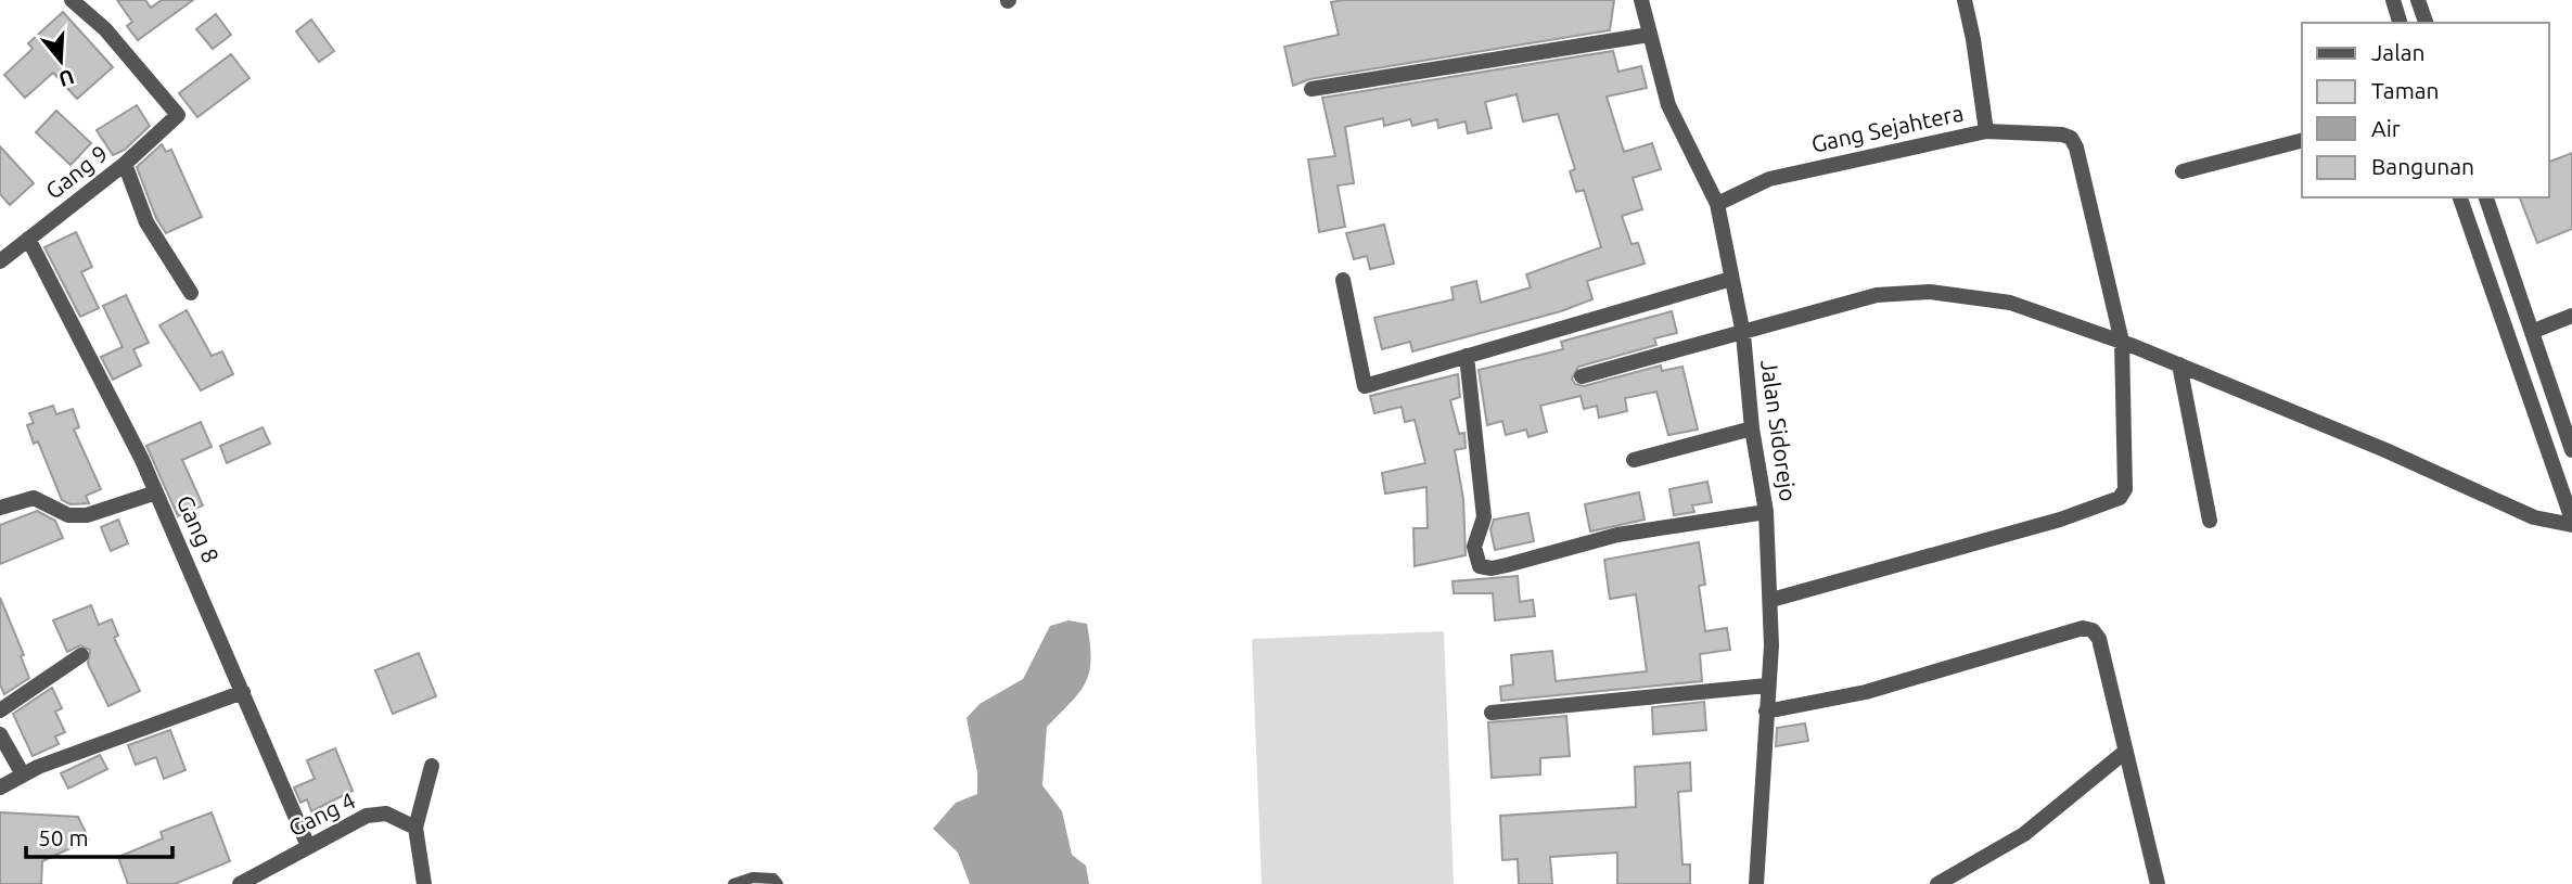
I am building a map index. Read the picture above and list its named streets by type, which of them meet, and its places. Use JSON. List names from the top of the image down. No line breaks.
{"streets":{"street":["Gang Sejahtera","Gang 9","Jalan Sidorejo","Gang 8","Gang 4"]},"crossings":[["Gang Sejahtera","Jalan Sidorejo"],["Gang 9","Gang 8"],["Gang 8","Gang 4"]],"legend":["Jalan","Taman","Air","Bangunan"],"scale_bar":"50 m","north":"bottom"}
